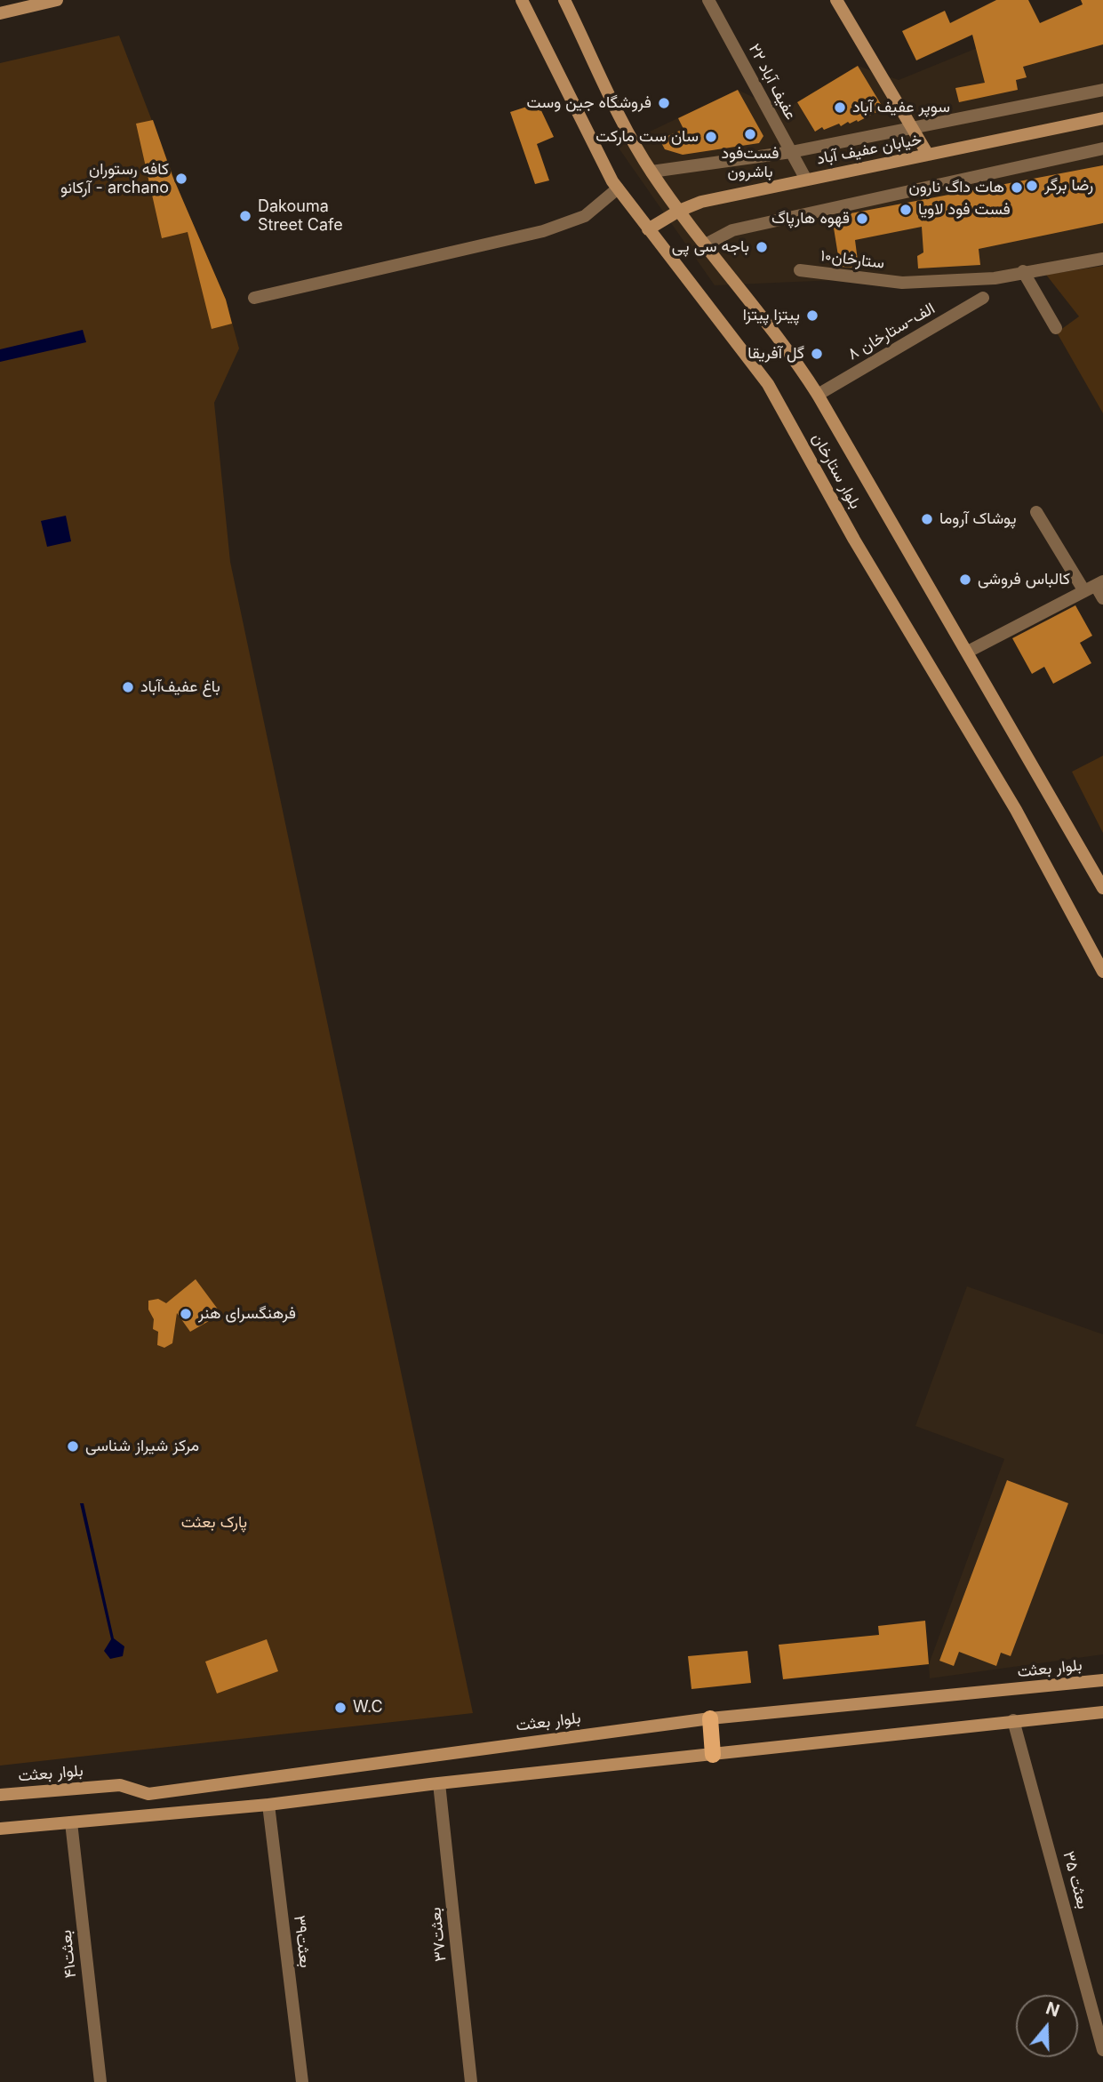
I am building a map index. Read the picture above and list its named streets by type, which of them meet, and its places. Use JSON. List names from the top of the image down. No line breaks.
{"streets":{"main road":["خیابان عفیف آباد","بلوار ستارخان","بلوار بعثت"],"street":["عفیف آباد ۲۲","ستارخان۱۰","۸ الف-ستارخان","۳۵ بعثت","بعثت۳۷","بعثت۳۹","بعثت۴۱"]},"crossings":[["عفیف آباد ۲۲","خیابان عفیف آباد"],["خیابان عفیف آباد","بلوار ستارخان"],["۸ الف-ستارخان","بلوار ستارخان"]],"parks":["پارک بعثت"],"places":["فروشگاه جین وست","سوپر عفیف آباد","فست‌فود باشرون","سان ست مارکت","کافه رستوران آرکانو - archano","رضا برگر","هات داگ نارون","فست فود لاویا","Dakouma Street Cafe","قهوه هارپاگ","باجه سی پی","پیتزا پیتزا","گل آفریقا","پوشاک آروما","کالباس فروشی","باغ عفیف‌آباد","فرهنگسرای هنر","مرکز شیراز شناسی","W.C"],"north":"top"}
